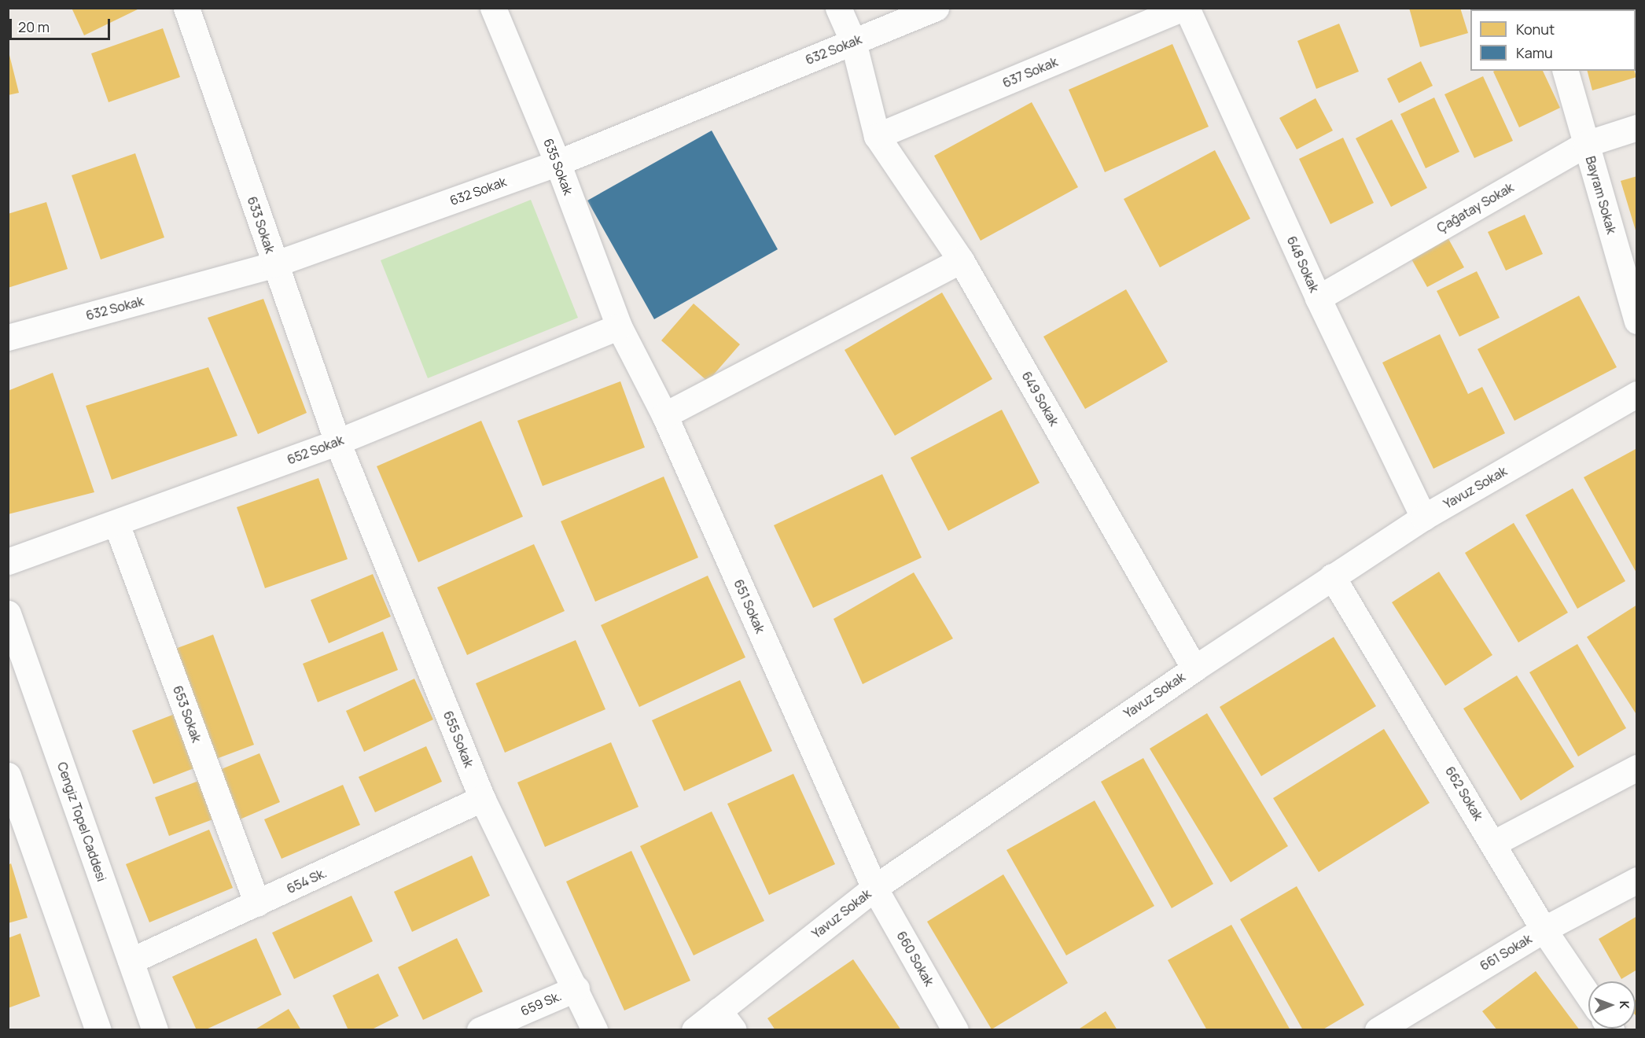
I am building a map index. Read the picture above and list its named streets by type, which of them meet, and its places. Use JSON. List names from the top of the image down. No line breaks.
{"streets":{"street":["632 Sokak","637 Sokak","635 Sokak","Bayram Sokak","Çağatay Sokak","633 Sokak","648 Sokak","649 Sokak","652 Sokak","Yavuz Sokak","651 Sokak","653 Sokak","655 Sokak","662 Sokak","Cengiz Topel Caddesi","654 Sk.","661 Sokak","660 Sokak","659 Sk."]},"crossings":[["632 Sokak","635 Sokak"],["632 Sokak","633 Sokak"],["637 Sokak","648 Sokak"],["637 Sokak","649 Sokak"],["635 Sokak","652 Sokak"],["635 Sokak","651 Sokak"],["Bayram Sokak","Çağatay Sokak"],["Çağatay Sokak","648 Sokak"],["633 Sokak","652 Sokak"],["633 Sokak","655 Sokak"],["648 Sokak","Yavuz Sokak"],["649 Sokak","Yavuz Sokak"],["652 Sokak","651 Sokak"],["652 Sokak","653 Sokak"],["652 Sokak","655 Sokak"],["Yavuz Sokak","651 Sokak"],["Yavuz Sokak","662 Sokak"],["Yavuz Sokak","660 Sokak"],["651 Sokak","660 Sokak"],["653 Sokak","654 Sk."],["655 Sokak","654 Sk."],["655 Sokak","659 Sk."],["662 Sokak","661 Sokak"],["Cengiz Topel Caddesi","654 Sk."]],"legend":["Konut","Kamu"],"scale_bar":"20 m","north":"right"}
